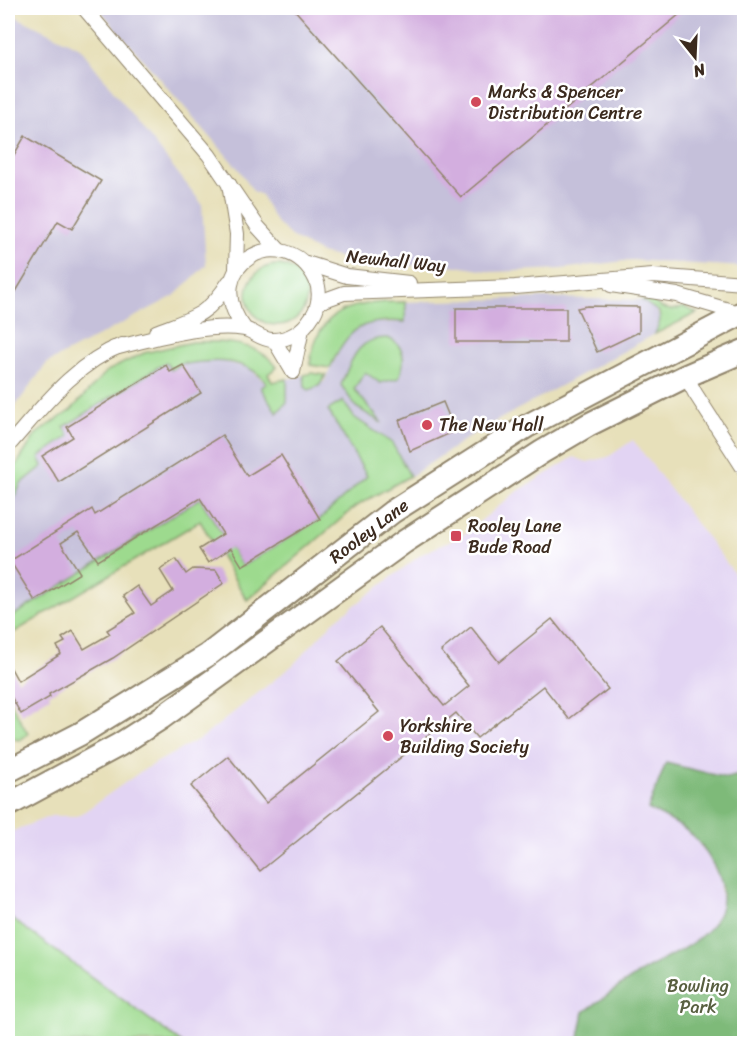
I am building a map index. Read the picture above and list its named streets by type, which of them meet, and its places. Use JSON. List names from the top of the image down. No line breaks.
{"streets":{"highway":["Rooley Lane"],"street":["Newhall Way"]},"crossings":[["Newhall Way","Rooley Lane"]],"parks":["Bowling Park"],"places":{"other":["Marks & Spencer Distribution Centre","The New Hall","Yorkshire Building Society"],"transit":["Rooley Lane Bude Road"]},"north":"bottom"}
